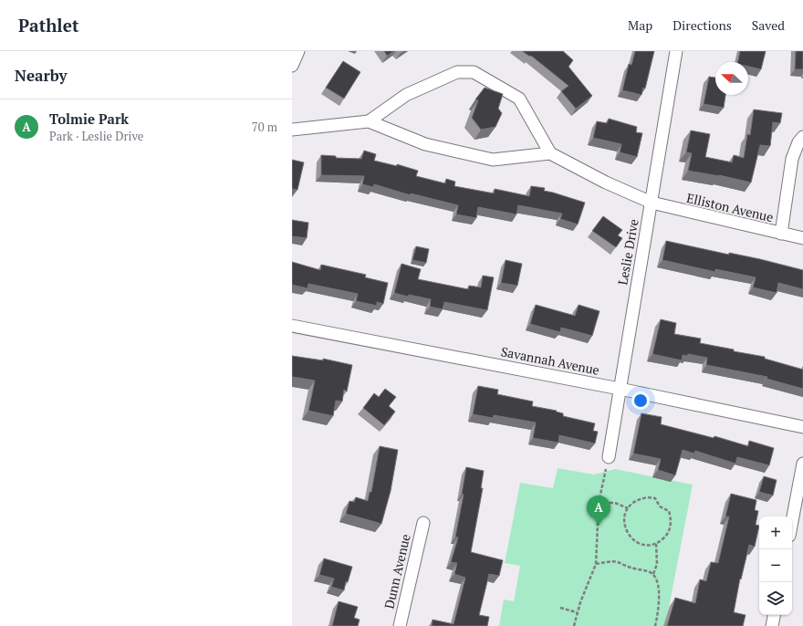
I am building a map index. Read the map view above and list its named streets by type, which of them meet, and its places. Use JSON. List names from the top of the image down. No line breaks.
{"streets":{"street":["Elliston Avenue","Leslie Drive","Savannah Avenue","Dunn Avenue"]},"crossings":[["Elliston Avenue","Leslie Drive"],["Leslie Drive","Savannah Avenue"]],"north":"left","page":{"header":"Pathlet","nav":["Map","Directions","Saved"],"heading":"Nearby","list":[{"mark":"A","name":"Tolmie Park","note":"Park · Leslie Drive","value":"70 m"}],"pins":"A","map_buttons":["+","−"]}}
